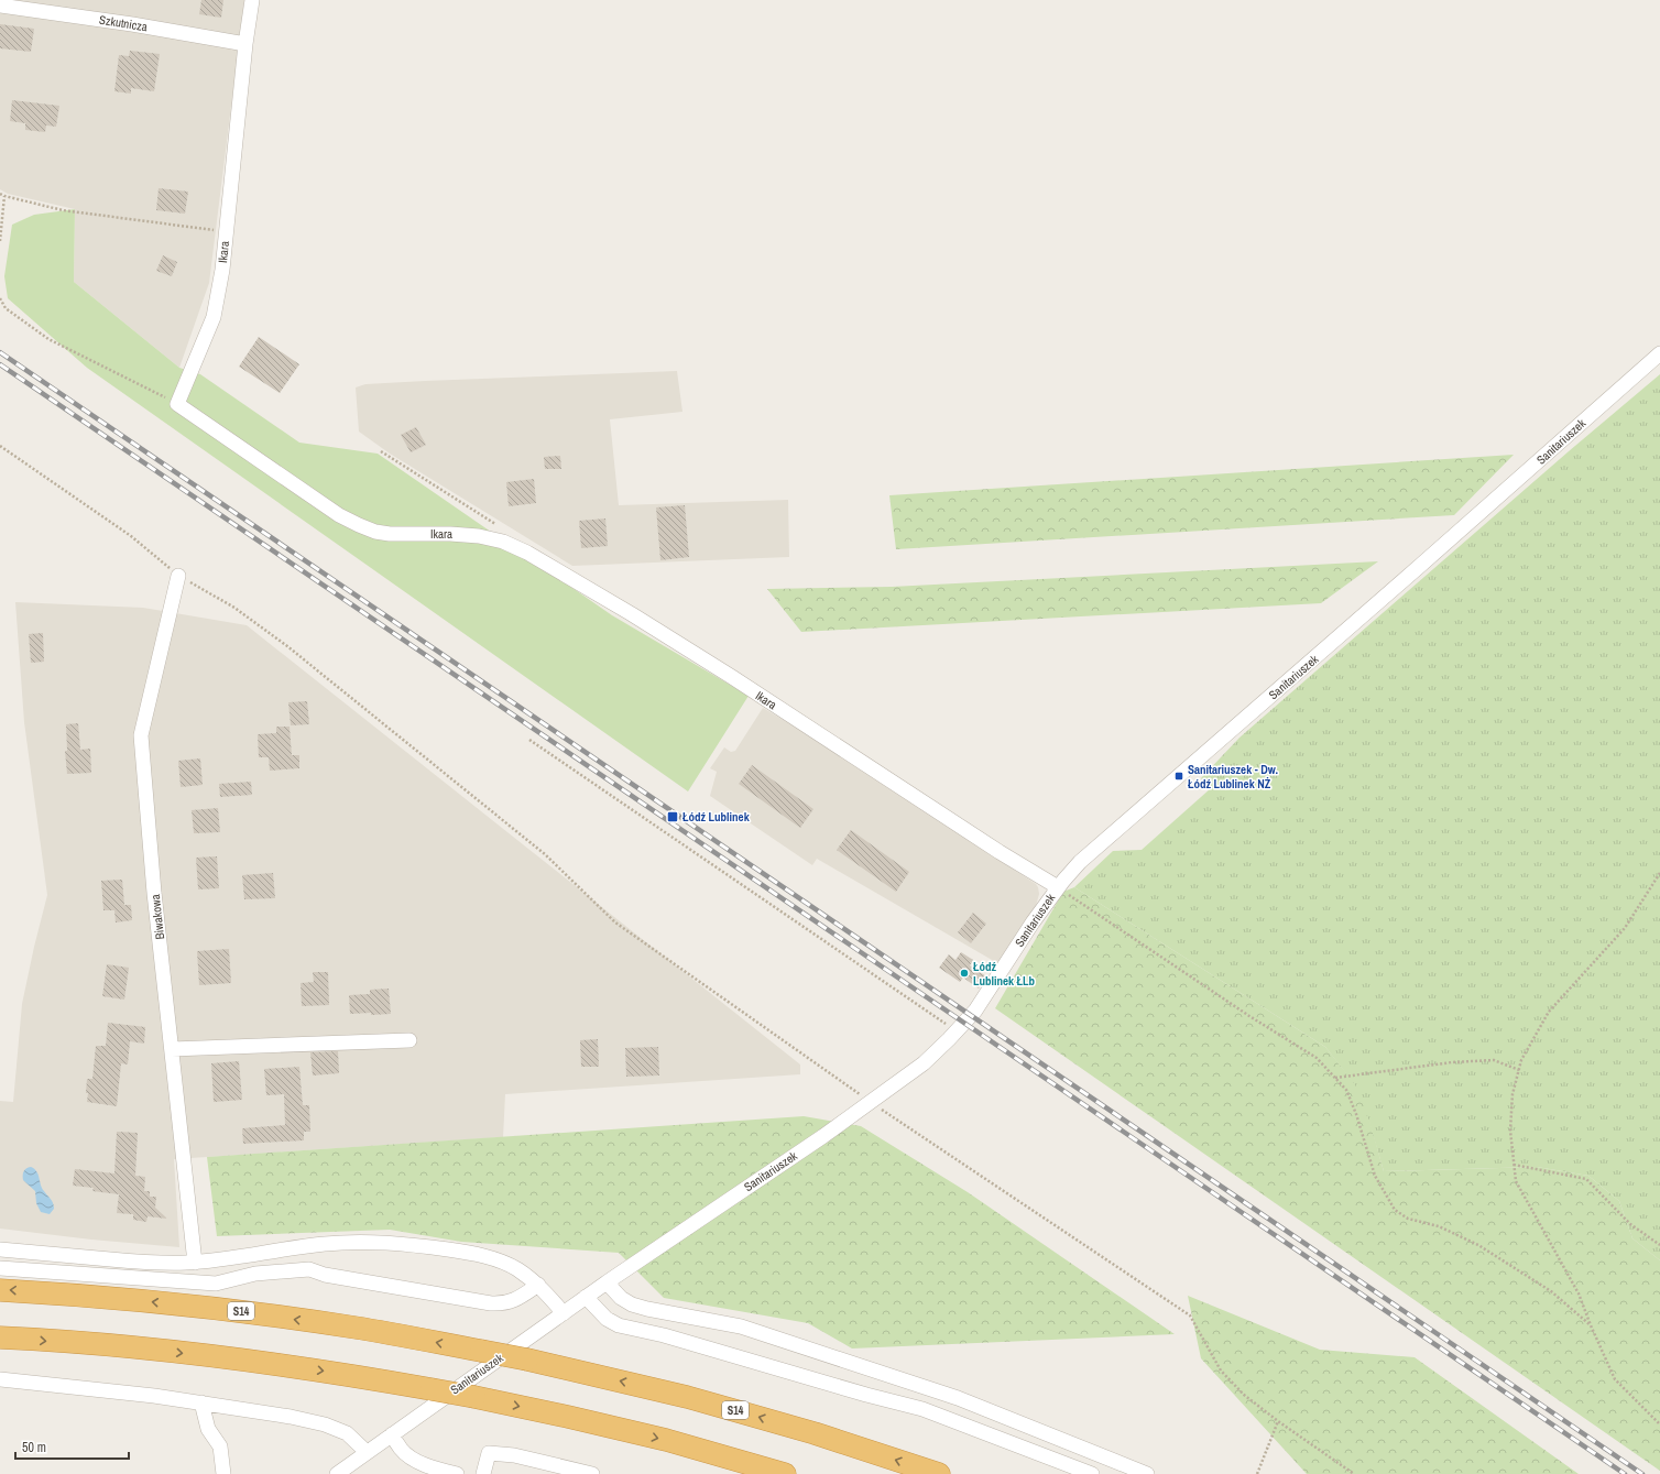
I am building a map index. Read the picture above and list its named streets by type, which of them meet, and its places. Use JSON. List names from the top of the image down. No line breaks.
{"streets":{"highway":["S14"],"street":["Szkutnicza","Ikara","Sanitariuszek","Biwakowa"]},"crossings":[["Szkutnicza","Ikara"],["Ikara","Sanitariuszek"]],"places":{"transit":["Sanitariuszek - Dw. Łódź Lublinek NŻ","Łódź Lublinek"],"other":["Łódź Lublinek ŁLb"]},"scale_bar":"50 m"}
